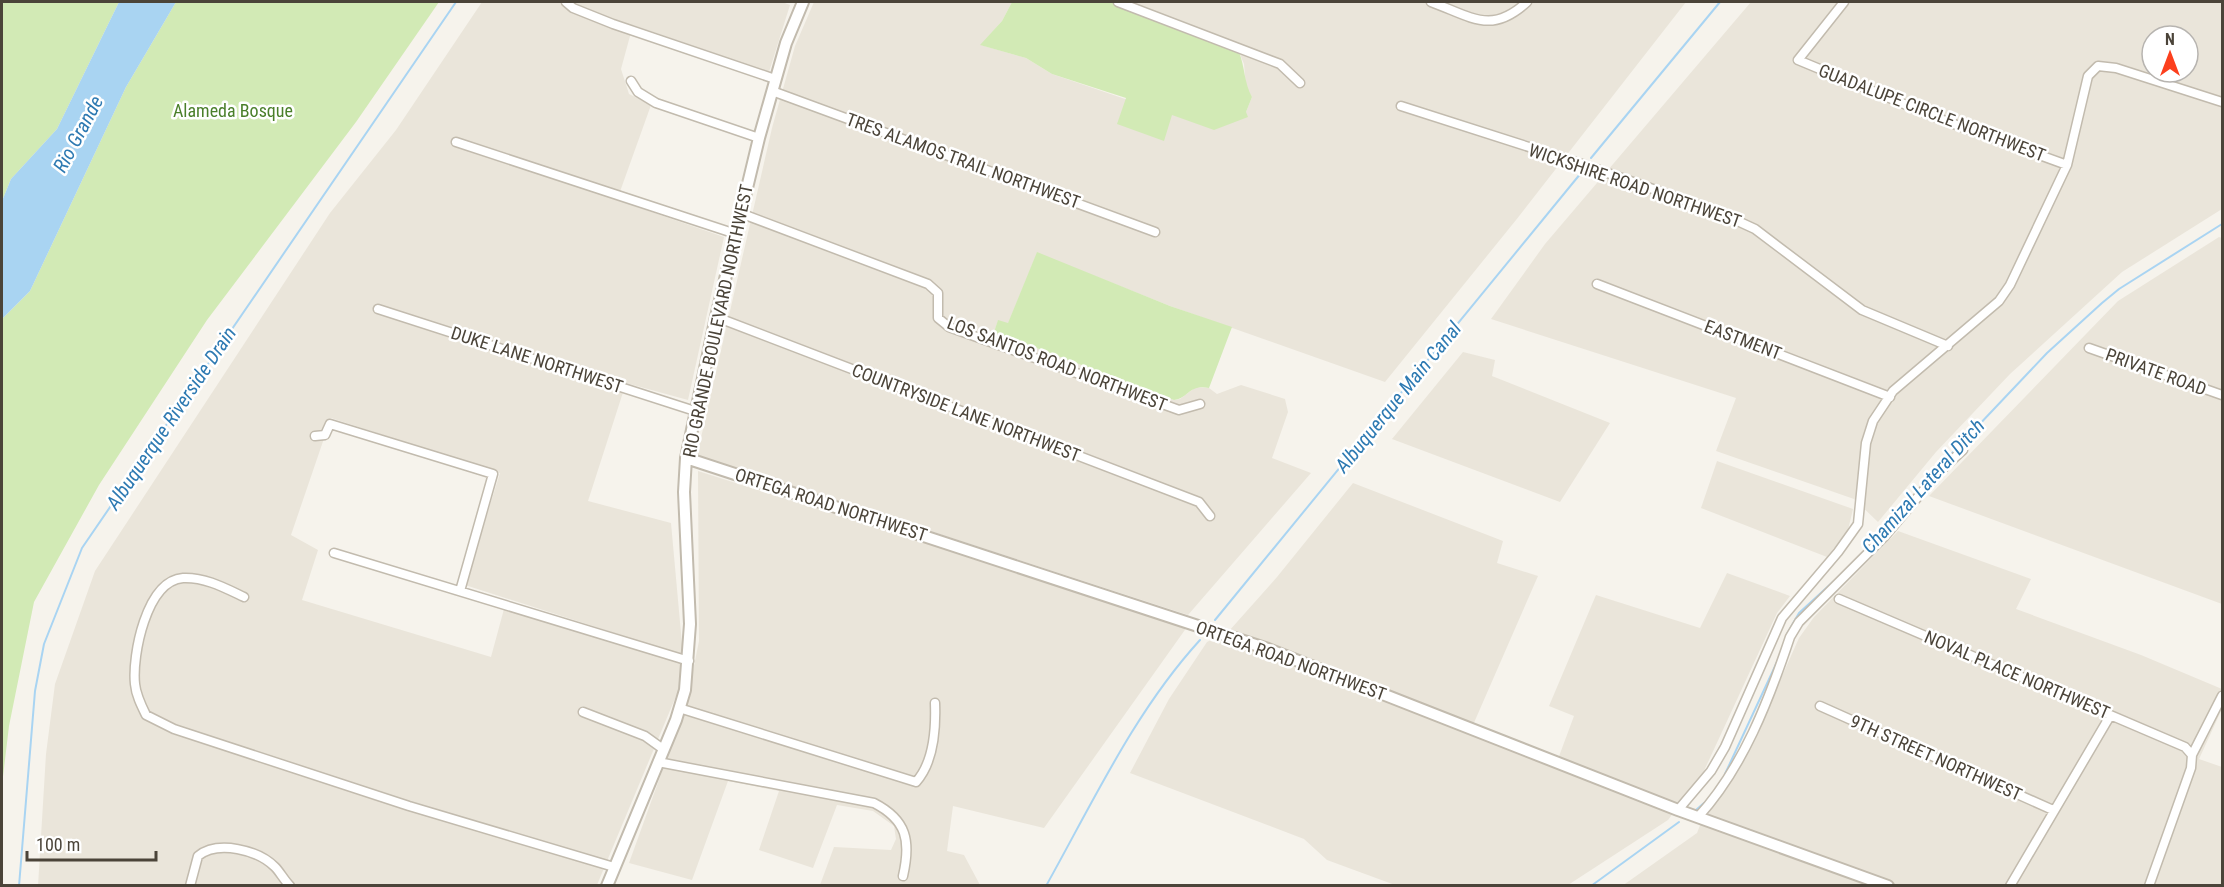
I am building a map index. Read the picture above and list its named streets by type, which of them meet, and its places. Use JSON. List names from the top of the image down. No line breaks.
{"streets":{"street":["GUADALUPE CIRCLE NORTHWEST","TRES ALAMOS TRAIL NORTHWEST","WICKSHIRE ROAD NORTHWEST","RIO GRANDE BOULEVARD NORTHWEST","EASTMENT","DUKE LANE NORTHWEST","LOS SANTOS ROAD NORTHWEST","PRIVATE ROAD","COUNTRYSIDE LANE NORTHWEST","ORTEGA ROAD NORTHWEST","NOVAL PLACE NORTHWEST","9TH STREET NORTHWEST"]},"crossings":[["TRES ALAMOS TRAIL NORTHWEST","RIO GRANDE BOULEVARD NORTHWEST"],["RIO GRANDE BOULEVARD NORTHWEST","DUKE LANE NORTHWEST"],["RIO GRANDE BOULEVARD NORTHWEST","LOS SANTOS ROAD NORTHWEST"],["RIO GRANDE BOULEVARD NORTHWEST","COUNTRYSIDE LANE NORTHWEST"],["RIO GRANDE BOULEVARD NORTHWEST","ORTEGA ROAD NORTHWEST"]],"water":["Rio Grande","Albuquerque Main Canal","Albuquerque Riverside Drain","Chamizal Lateral Ditch"],"parks":["Alameda Bosque"],"scale_bar":"100 m","north":"top"}
